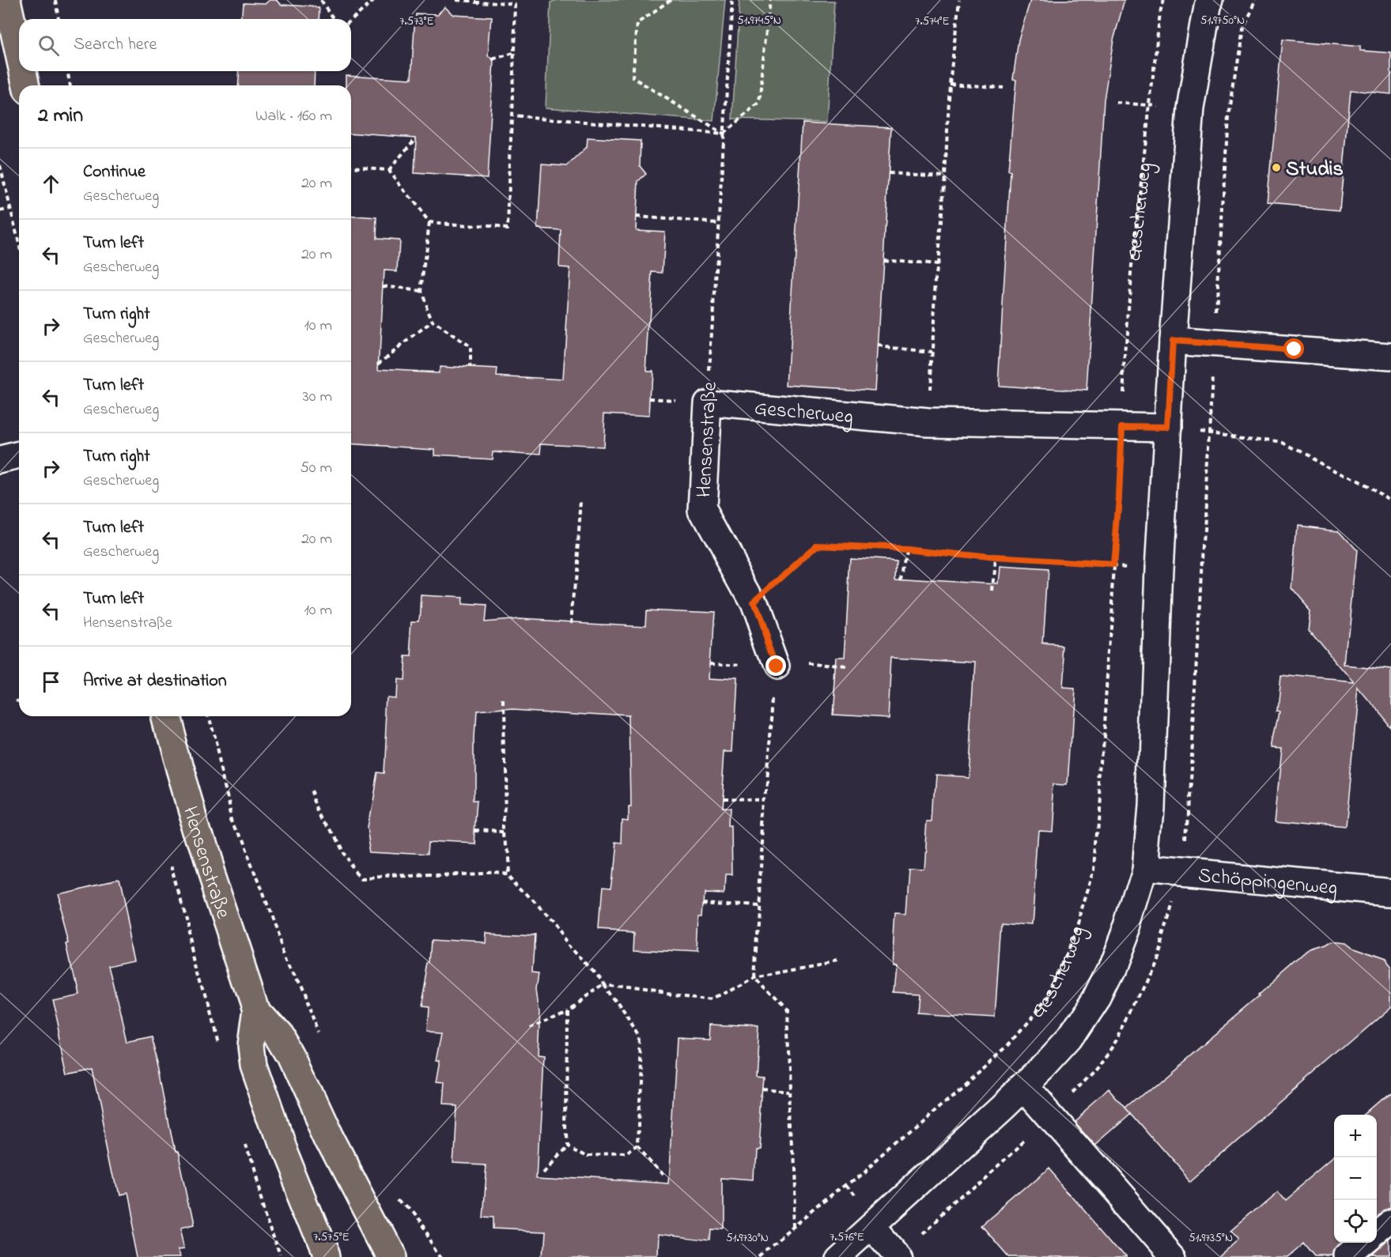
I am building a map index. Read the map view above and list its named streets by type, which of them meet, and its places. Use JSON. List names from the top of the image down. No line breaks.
{"streets":{"main road":["Hensenstraße"],"street":["Gescherweg","Schöppingenweg"]},"crossings":[["Gescherweg","Hensenstraße"]],"places":["Studis"],"page":{"search":"Search here","heading":["2 min","Walk · 160 m"],"list":[["Continue","Gescherweg","20 m"],["Turn left","Gescherweg","20 m"],["Turn right","Gescherweg","10 m"],["Turn left","Gescherweg","30 m"],["Turn right","Gescherweg","50 m"],["Turn left","Gescherweg","20 m"],["Turn left","Hensenstraße","10 m"],"Arrive at destination"],"map_buttons":["+","−"]},"coordinates":["51.9750°N","51.9745°N","7.573°E","7.574°E","7.575°E","7.576°E","51.9730°N","51.9735°N"]}
